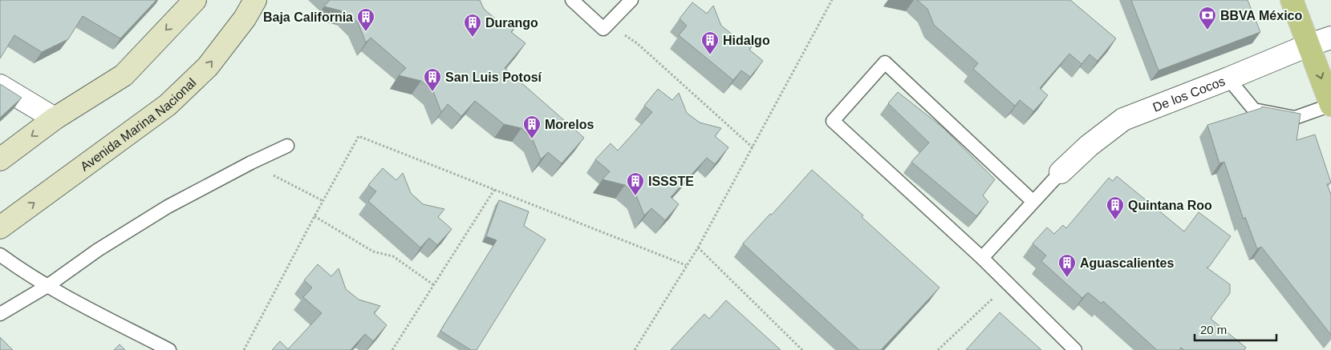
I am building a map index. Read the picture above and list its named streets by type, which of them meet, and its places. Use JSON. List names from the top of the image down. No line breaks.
{"streets":{"street":["De los Cocos","Avenida Marina Nacional"]},"places":{"bank":["BBVA México"],"building":["Baja California","Durango","Hidalgo","San Luis Potosí","Morelos","ISSSTE","Quintana Roo","Aguascalientes"]},"scale_bar":"20 m"}
